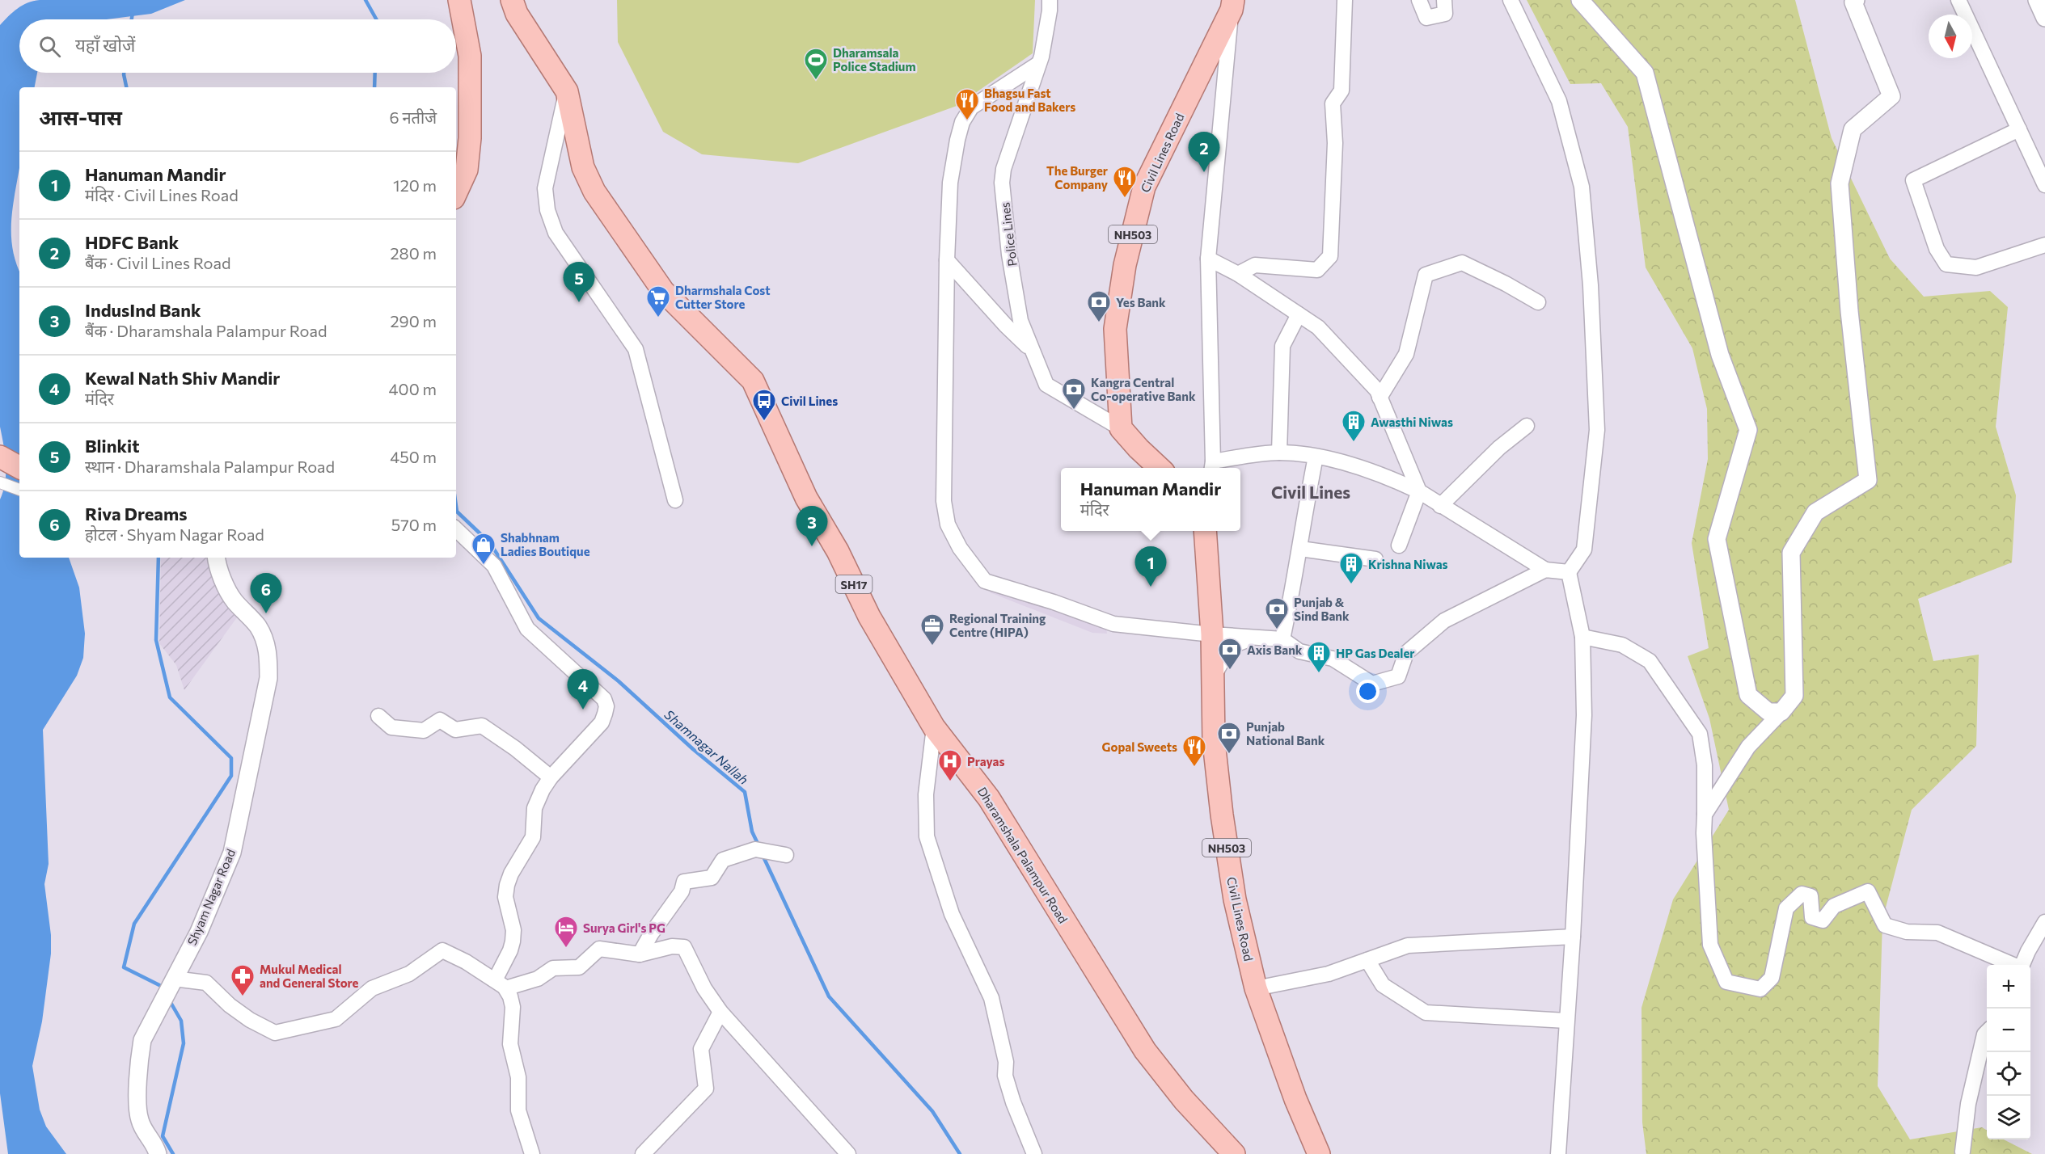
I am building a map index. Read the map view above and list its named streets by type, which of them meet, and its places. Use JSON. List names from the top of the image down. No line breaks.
{"streets":{"main road":["Civil Lines Road","NH503","SH17","Dharamshala Palampur Road"],"street":["Police Lines","Shyam Nagar Road"]},"crossings":[["Civil Lines Road","Police Lines"]],"districts":["Civil Lines"],"water":["Shamnagar Nallah"],"places":{"sports":["Dharamsala Police Stadium"],"restaurant":["Bhagsu Fast Food and Bakers","The Burger Company","Gopal Sweets"],"supermarket":["Dharmshala Cost Cutter Store"],"bank":["Yes Bank","Kangra Central Co-operative Bank","Punjab & Sind Bank","Axis Bank","Punjab National Bank"],"bus stop":["Civil Lines"],"building":["Awasthi Niwas","Krishna Niwas","HP Gas Dealer"],"shop":["Shabhnam Ladies Boutique"],"office":["Regional Training Centre (HIPA)"],"hospital":["Prayas"],"hotel":["Surya Girl's PG"],"pharmacy":["Mukul Medical and General Store"]},"north":"bottom","page":{"search":"यहाँ खोजें","heading":["आस-पास","6 नतीजे"],"pins":["2","5","3","1","6","4"],"list":[{"mark":"1","name":"Hanuman Mandir","note":"मंदिर · Civil Lines Road","value":"120 m"},{"mark":"2","name":"HDFC Bank","note":"बैंक · Civil Lines Road","value":"280 m"},{"mark":"3","name":"IndusInd Bank","note":"बैंक · Dharamshala Palampur Road","value":"290 m"},{"mark":"4","name":"Kewal Nath Shiv Mandir","note":"मंदिर","value":"400 m"},{"mark":"5","name":"Blinkit","note":"स्थान · Dharamshala Palampur Road","value":"450 m"},{"mark":"6","name":"Riva Dreams","note":"होटल · Shyam Nagar Road","value":"570 m"}],"popup":["Hanuman Mandir","मंदिर"],"map_buttons":["+","−"]}}
